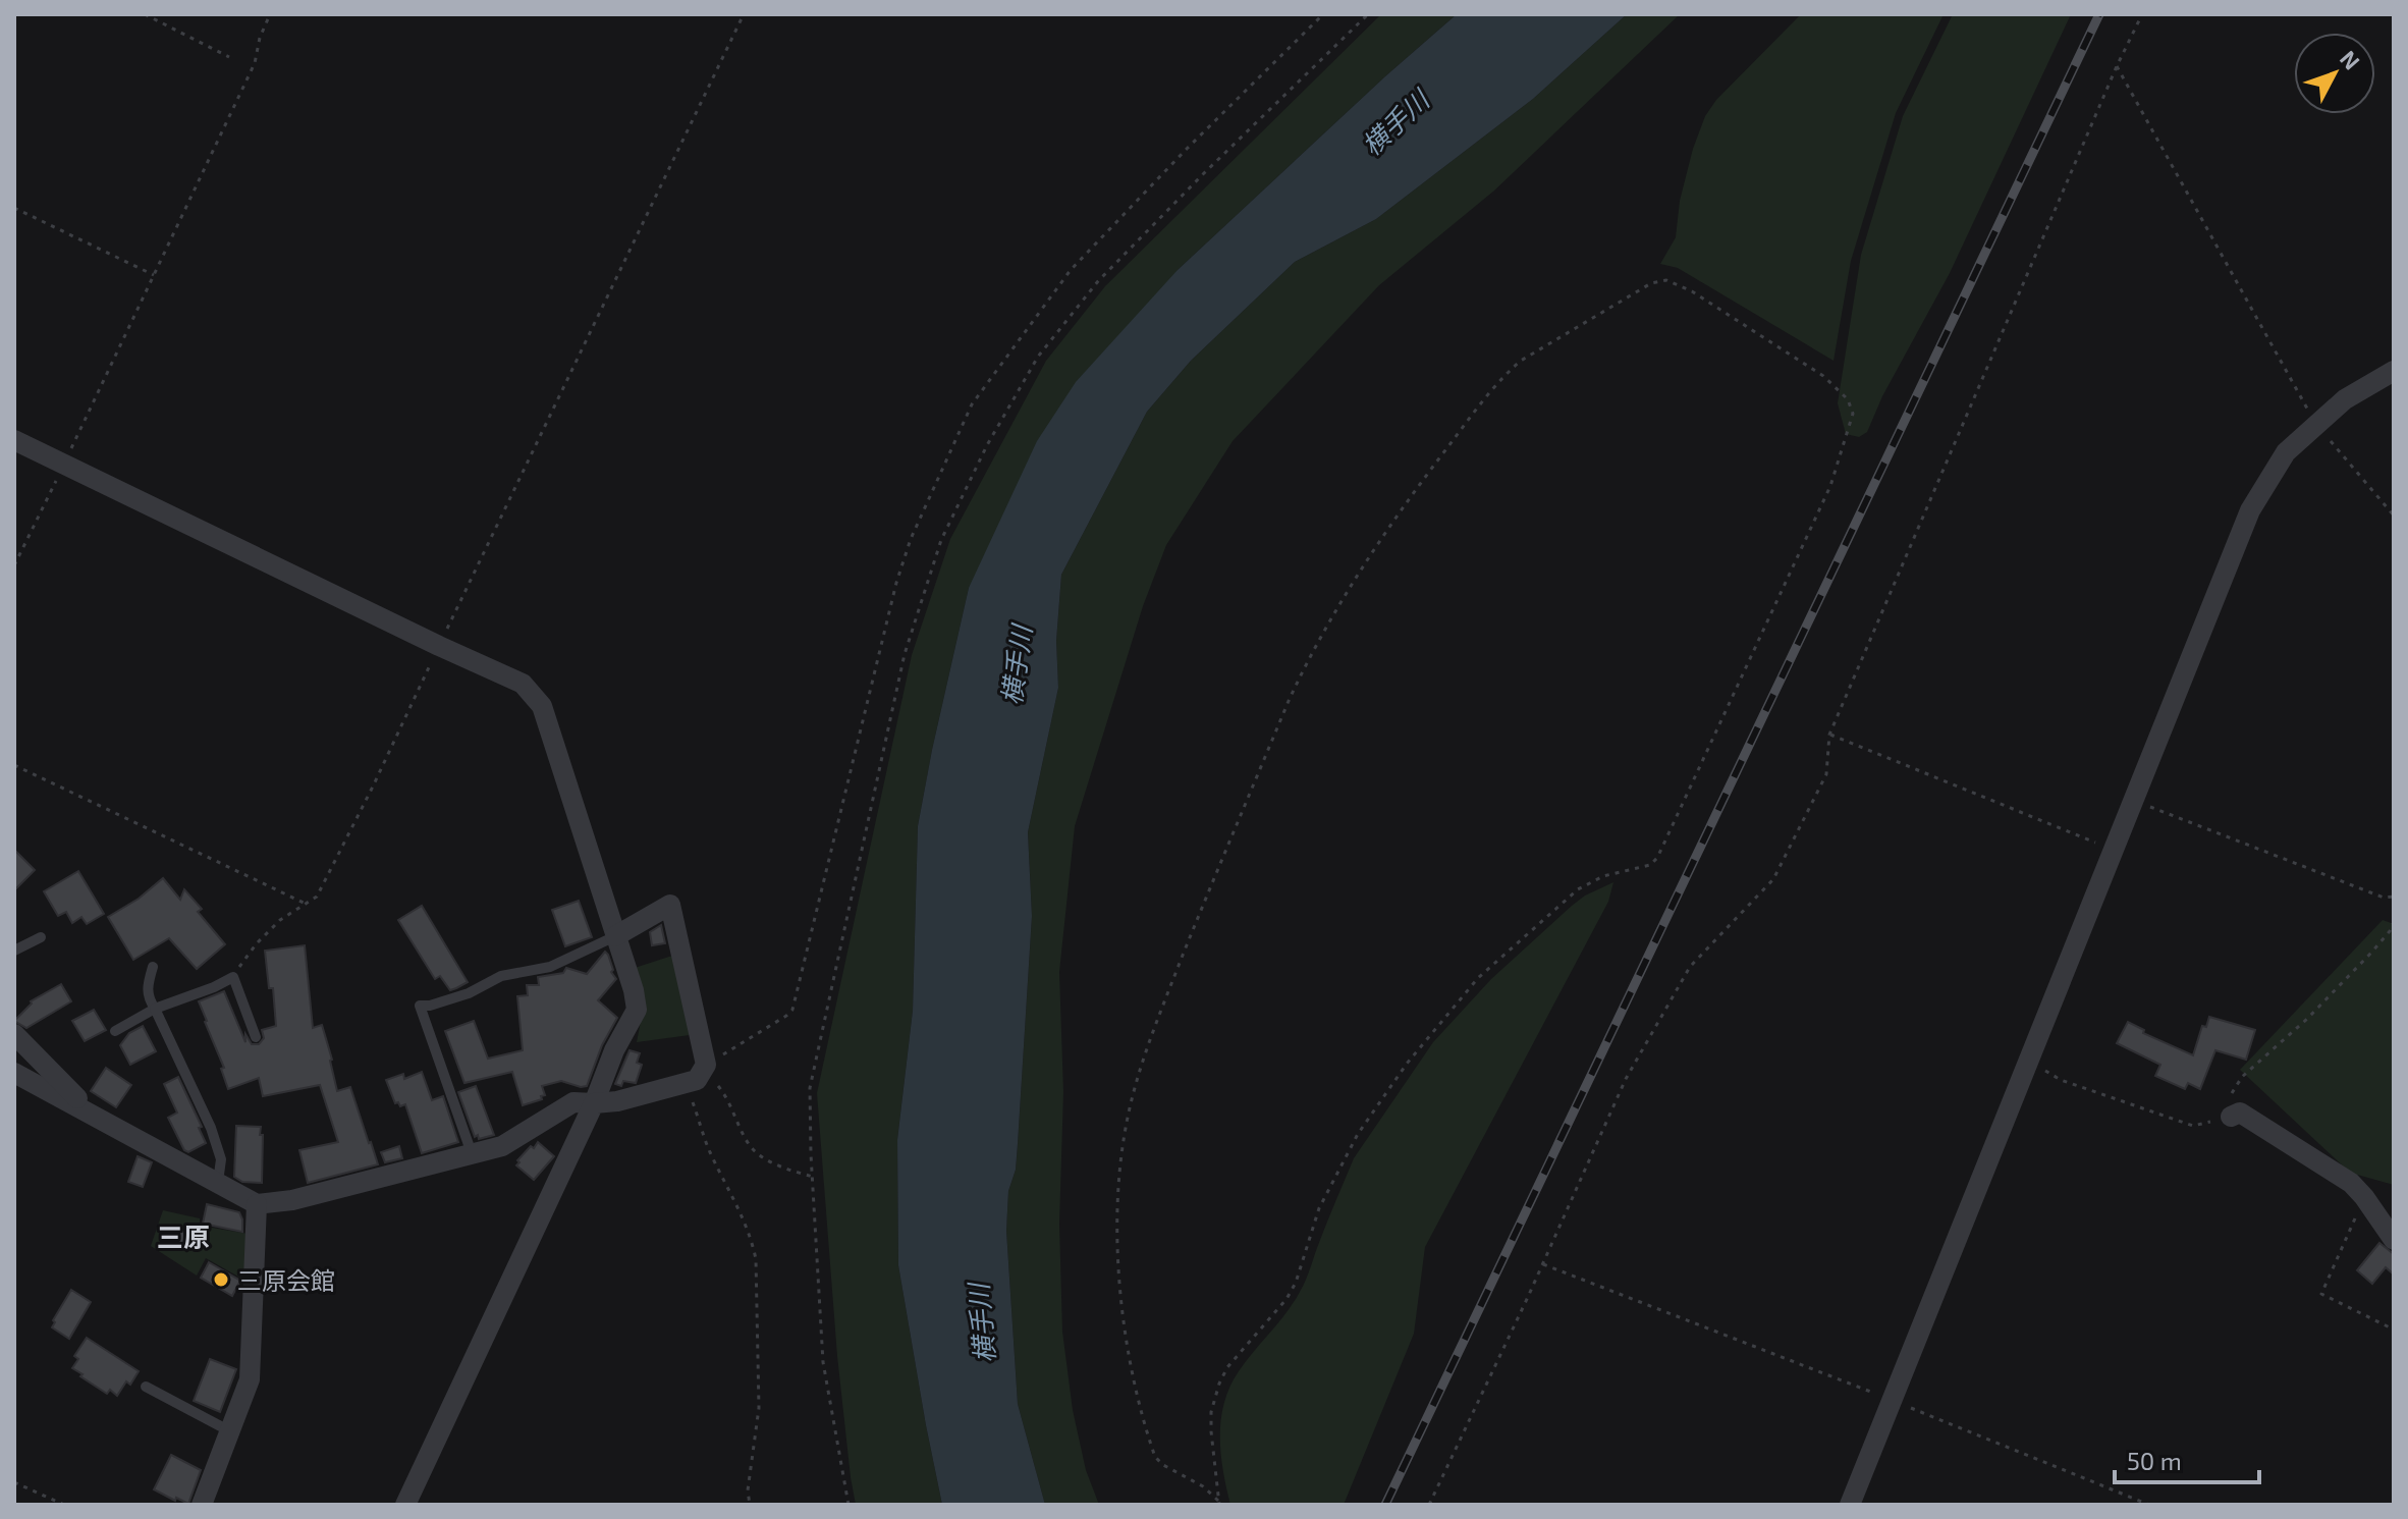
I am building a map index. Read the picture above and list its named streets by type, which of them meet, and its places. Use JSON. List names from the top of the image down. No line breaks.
{"districts":["三原"],"water":["横手川"],"places":["三原会館"],"scale_bar":"50 m","north":"top right"}
